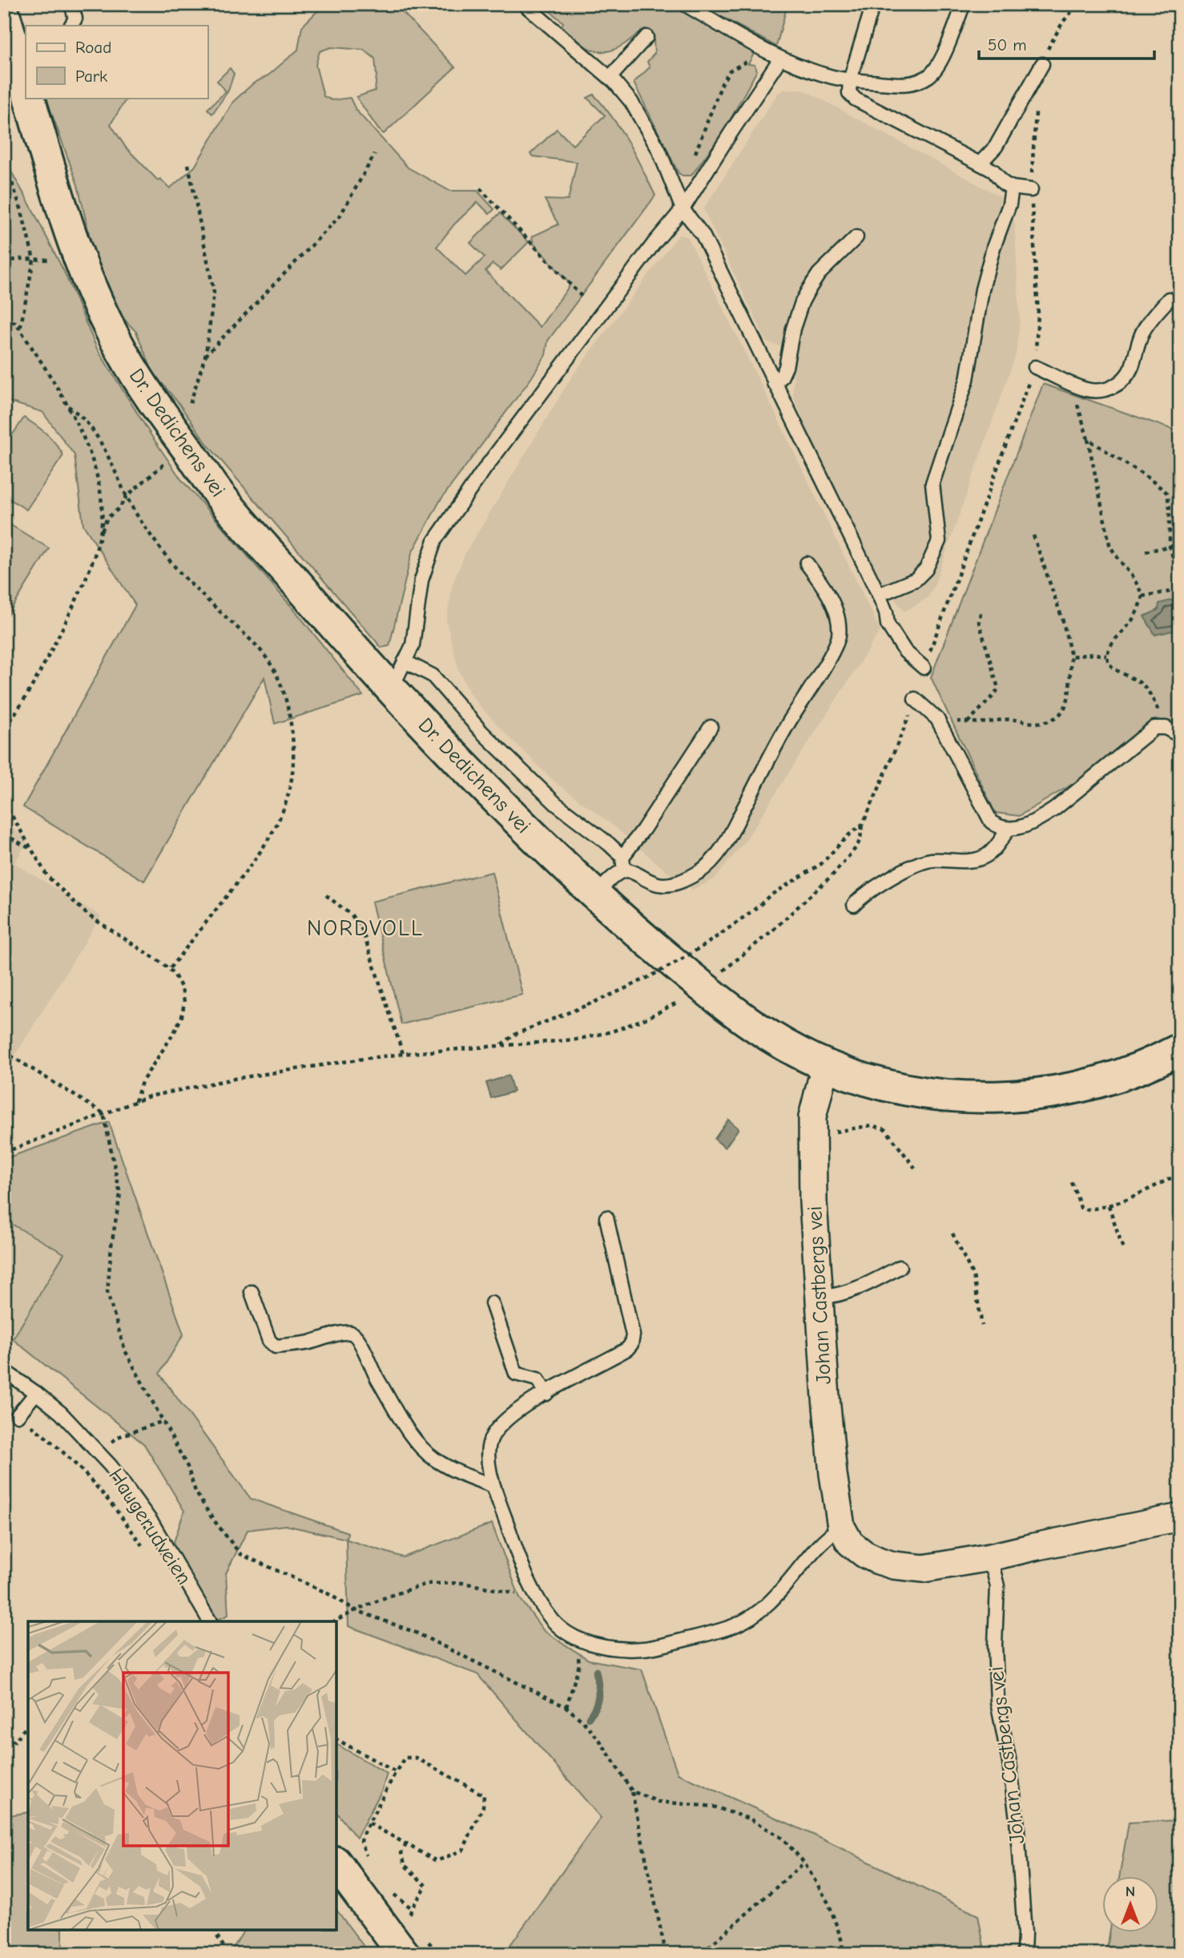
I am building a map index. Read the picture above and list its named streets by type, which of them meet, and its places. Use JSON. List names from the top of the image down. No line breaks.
{"streets":{"street":["Dr. Dedichens vei","Johan Castbergs vei"],"lane":["Haugerudveien"]},"crossings":[["Dr. Dedichens vei","Johan Castbergs vei"]],"districts":["NORDVOLL"],"legend":["Road","Park"],"scale_bar":"50 m","north":"top"}
